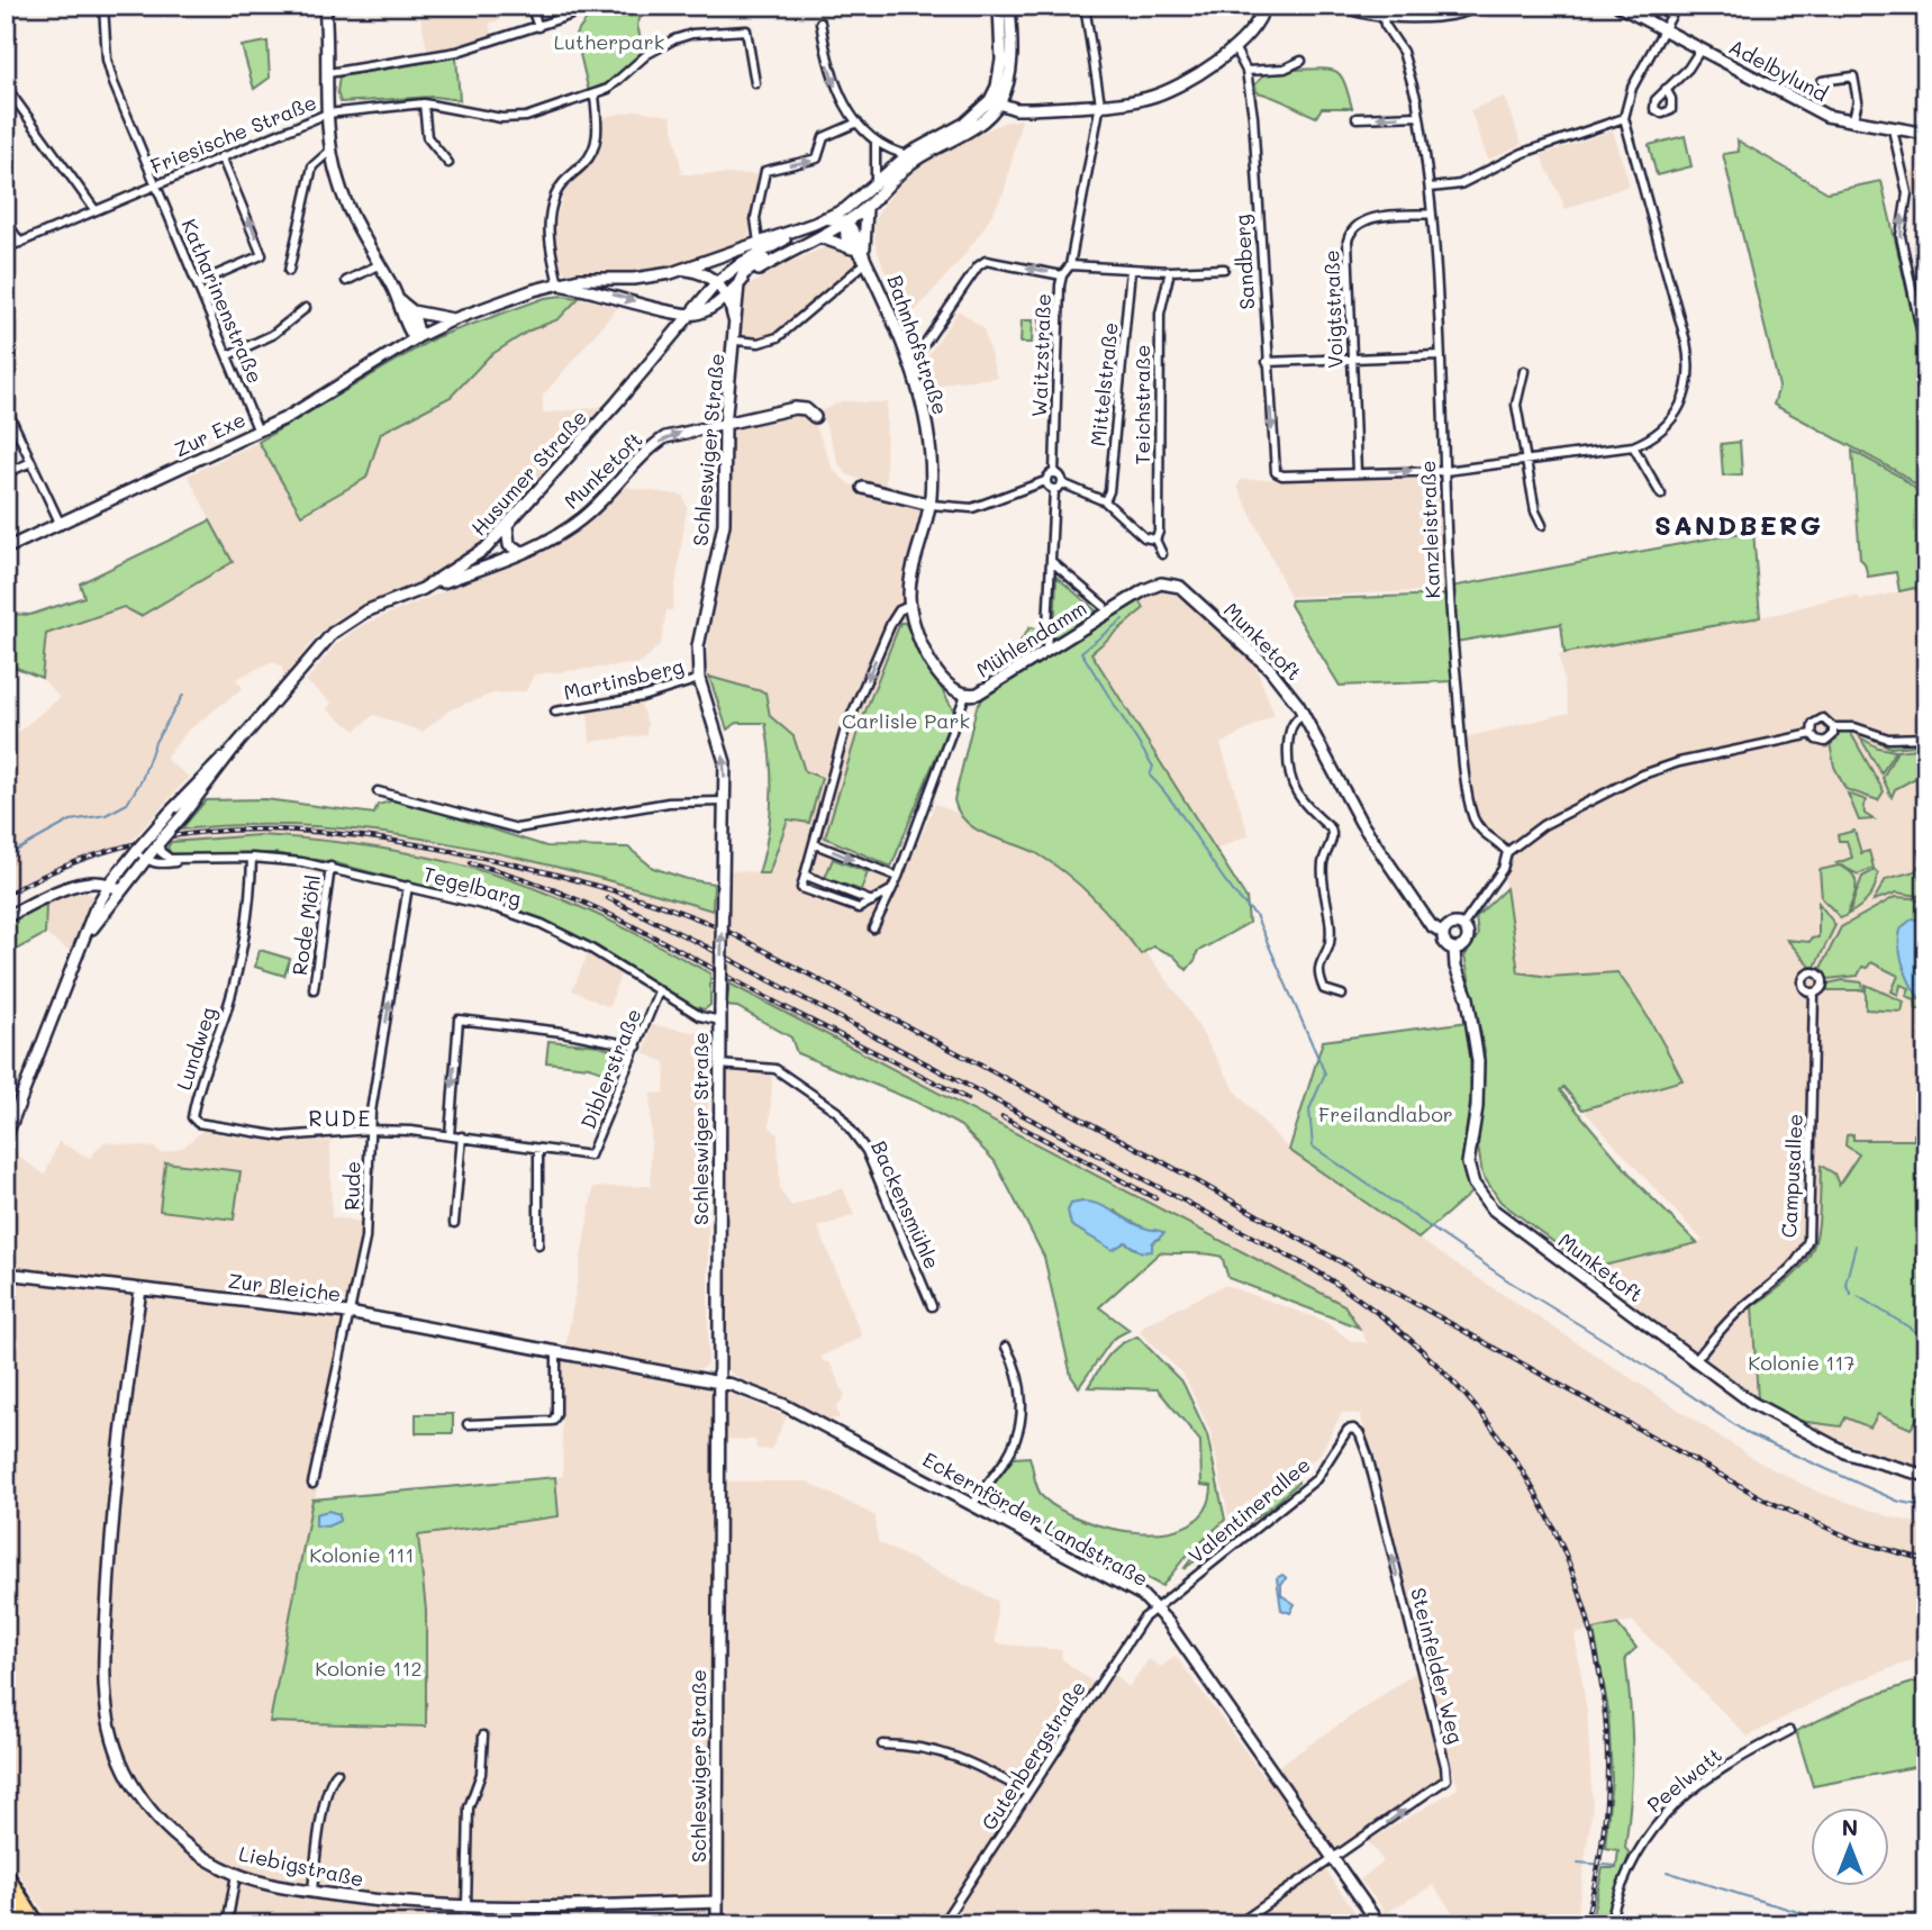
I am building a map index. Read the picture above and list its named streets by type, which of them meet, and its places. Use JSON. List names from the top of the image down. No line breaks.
{"streets":{"main road":["Adelbylund","Bahnhofstraße","Zur Exe","Schleswiger Straße","Munketoft","Husumer Straße","Mühlendamm","Zur Bleiche","Eckernförder Landstraße","Liebigstraße"],"street":["Friesische Straße","Sandberg","Katharinenstraße","Voigtstraße","Waitzstraße","Mittelstraße","Teichstraße","Kanzleistraße","Martinsberg","Tegelbarg","Rode Möhl","Lundweg","Diblerstraße","Campusallee","Rude","Backensmühle","Valentinerallee","Steinfelder Weg","Gutenbergstraße","Peelwatt"]},"crossings":[["Friesische Straße","Katharinenstraße"],["Sandberg","Voigtstraße"],["Katharinenstraße","Zur Exe"],["Voigtstraße","Kanzleistraße"],["Bahnhofstraße","Zur Exe"],["Zur Exe","Husumer Straße"],["Schleswiger Straße","Munketoft"],["Schleswiger Straße","Martinsberg"],["Schleswiger Straße","Tegelbarg"],["Schleswiger Straße","Backensmühle"],["Schleswiger Straße","Zur Bleiche"],["Schleswiger Straße","Eckernförder Landstraße"],["Schleswiger Straße","Liebigstraße"],["Munketoft","Husumer Straße"],["Munketoft","Mühlendamm"],["Munketoft","Campusallee"],["Husumer Straße","Tegelbarg"],["Tegelbarg","Rode Möhl"],["Tegelbarg","Lundweg"],["Tegelbarg","Diblerstraße"],["Tegelbarg","Rude"],["Lundweg","Diblerstraße"],["Lundweg","Rude"],["Diblerstraße","Rude"],["Rude","Zur Bleiche"],["Zur Bleiche","Eckernförder Landstraße"],["Zur Bleiche","Liebigstraße"],["Valentinerallee","Eckernförder Landstraße"],["Valentinerallee","Steinfelder Weg"],["Valentinerallee","Gutenbergstraße"],["Eckernförder Landstraße","Steinfelder Weg"],["Eckernförder Landstraße","Gutenbergstraße"]],"one_way":["Rude","Steinfelder Weg"],"districts":["SANDBERG","RUDE"],"parks":["Lutherpark","Carlisle Park","Freilandlabor","Kolonie 117","Kolonie 111","Kolonie 112"],"north":"top"}
